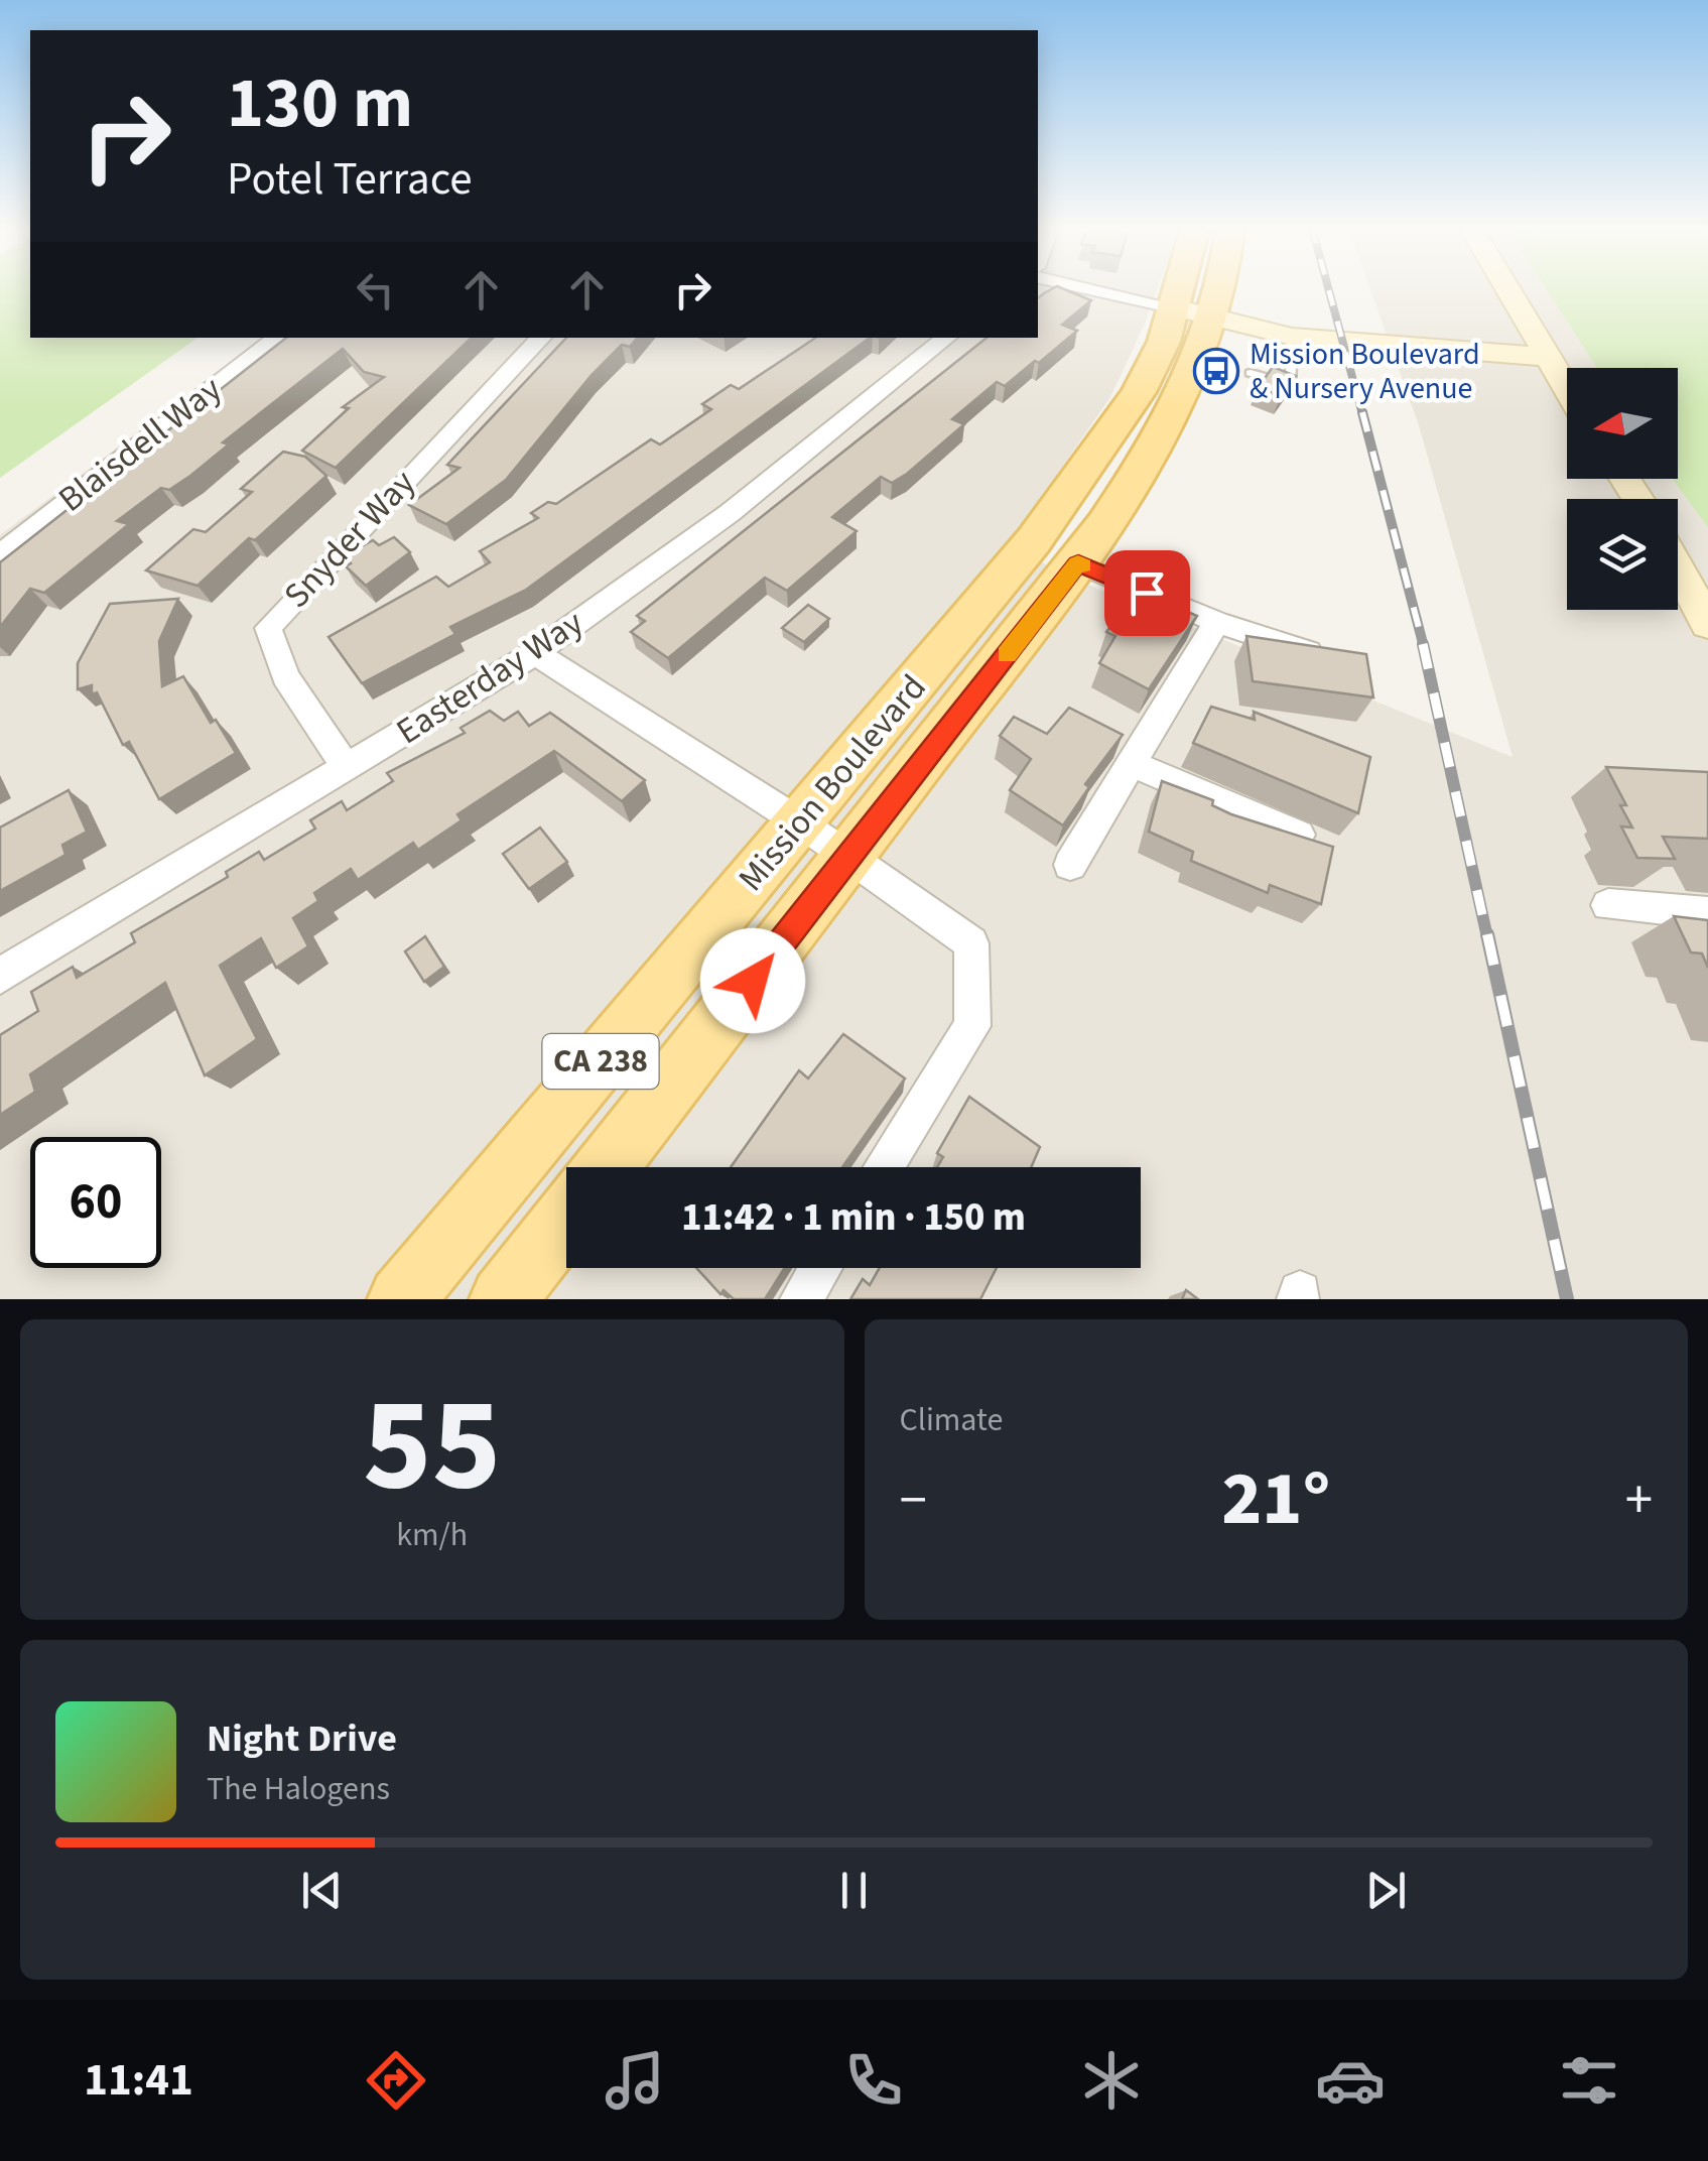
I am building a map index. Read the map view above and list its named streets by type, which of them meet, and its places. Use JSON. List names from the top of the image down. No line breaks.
{"streets":{"main road":["Mission Boulevard","CA 238"],"street":["Blaisdell Way","Snyder Way","Easterday Way"]},"crossings":[["Snyder Way","Easterday Way"]],"places":{"bus stop":["Mission Boulevard & Nursery Avenue"]},"north":"left","page":{"turn":["130 m","Potel Terrace"],"limit":"60","trip":"11:42 · 1 min · 150 m","tile":[["55","km/h"],"Climate"],"heat":["−","21°","+"],"song":["Night Drive","The Halogens"],"tabs":"11:41"}}
